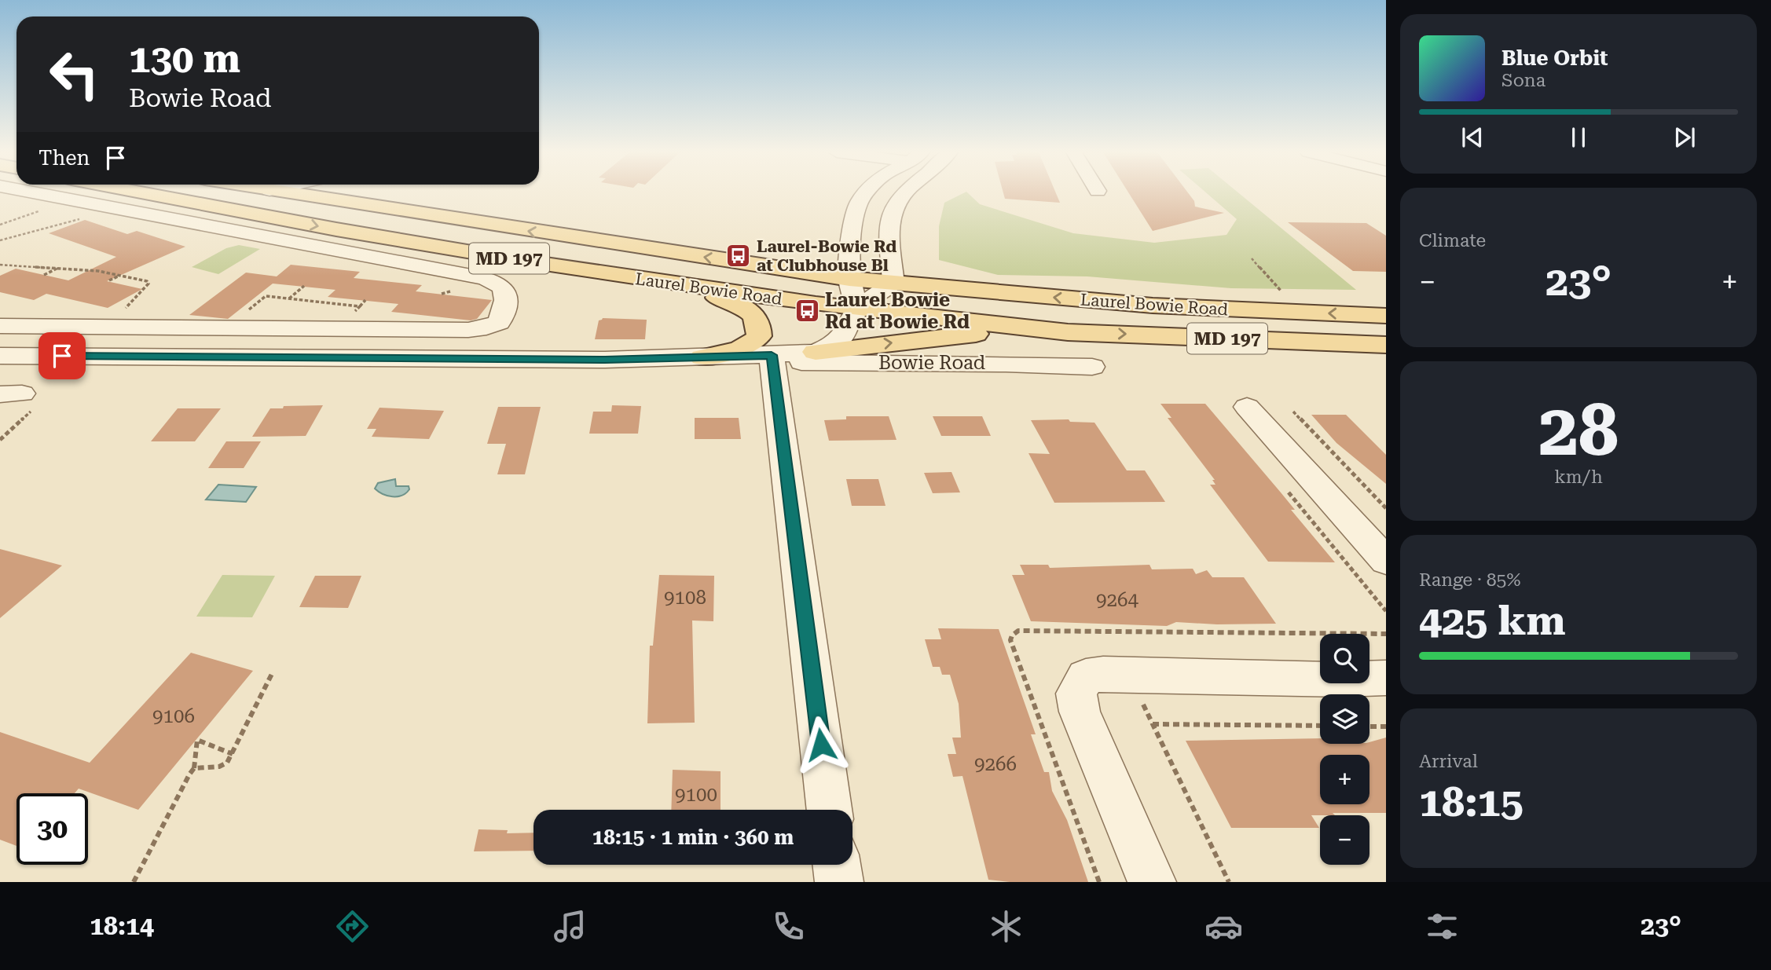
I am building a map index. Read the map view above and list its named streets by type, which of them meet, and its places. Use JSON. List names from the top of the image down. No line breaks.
{"streets":{"main road":["MD 197","Laurel Bowie Road"],"street":["Bowie Road"]},"crossings":[["Laurel Bowie Road","Bowie Road"]],"places":{"bus stop":["Laurel-Bowie Rd at Clubhouse Bl","Laurel Bowie Rd at Bowie Rd"]},"house_numbers":["9108","9264","9106","9266","9100"],"page":{"turn":["130 m","Bowie Road"],"song":["Blue Orbit","Sona"],"then":"Then","tile":["Climate",["28","km/h"],["Range · 85%","425 km"],["Arrival","18:15"]],"heat":["−","23°","+"],"map_buttons":["+","−"],"limit":"30","trip":"18:15 · 1 min · 360 m","tabs":["18:14","23°"]}}
